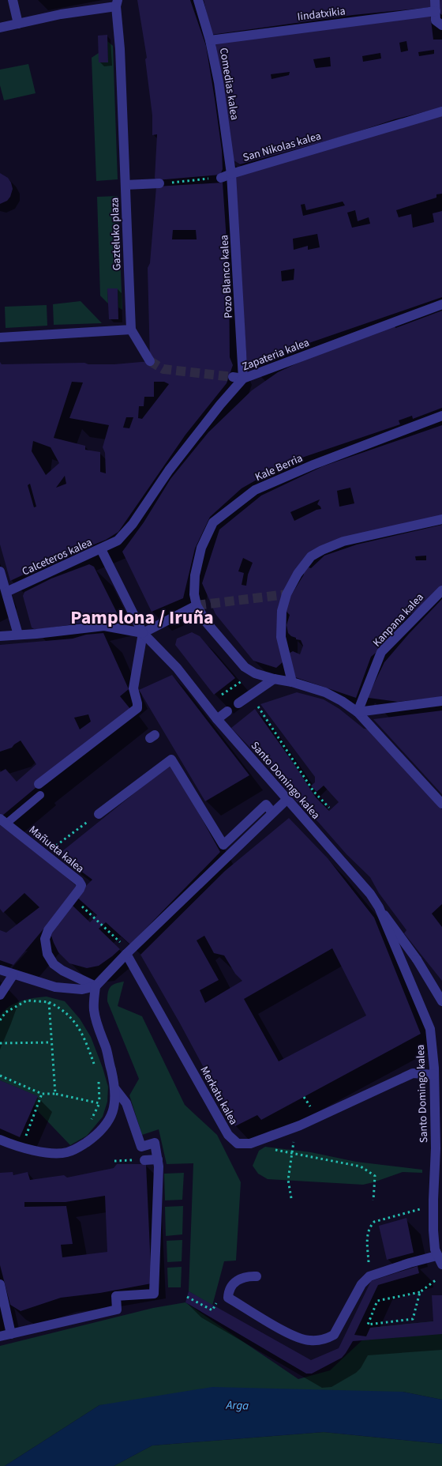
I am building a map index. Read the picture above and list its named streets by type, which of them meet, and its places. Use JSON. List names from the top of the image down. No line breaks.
{"streets":{"street":["Iindatxikia","Comedias kalea","San Nikolas kalea","Gazteluko plaza","Pozo Blanco kalea","Zapateria kalea","Kale Berria","Calceteros kalea","Kanpana kalea","Santo Domingo kalea","Mañueta kalea","Merkatu kalea"]},"crossings":[["Iindatxikia","Comedias kalea"],["Comedias kalea","San Nikolas kalea"],["Comedias kalea","Pozo Blanco kalea"],["San Nikolas kalea","Pozo Blanco kalea"],["Pozo Blanco kalea","Zapateria kalea"],["Zapateria kalea","Calceteros kalea"],["Calceteros kalea","Santo Domingo kalea"]],"districts":["Pamplona / Iruña"],"water":["Arga"]}
